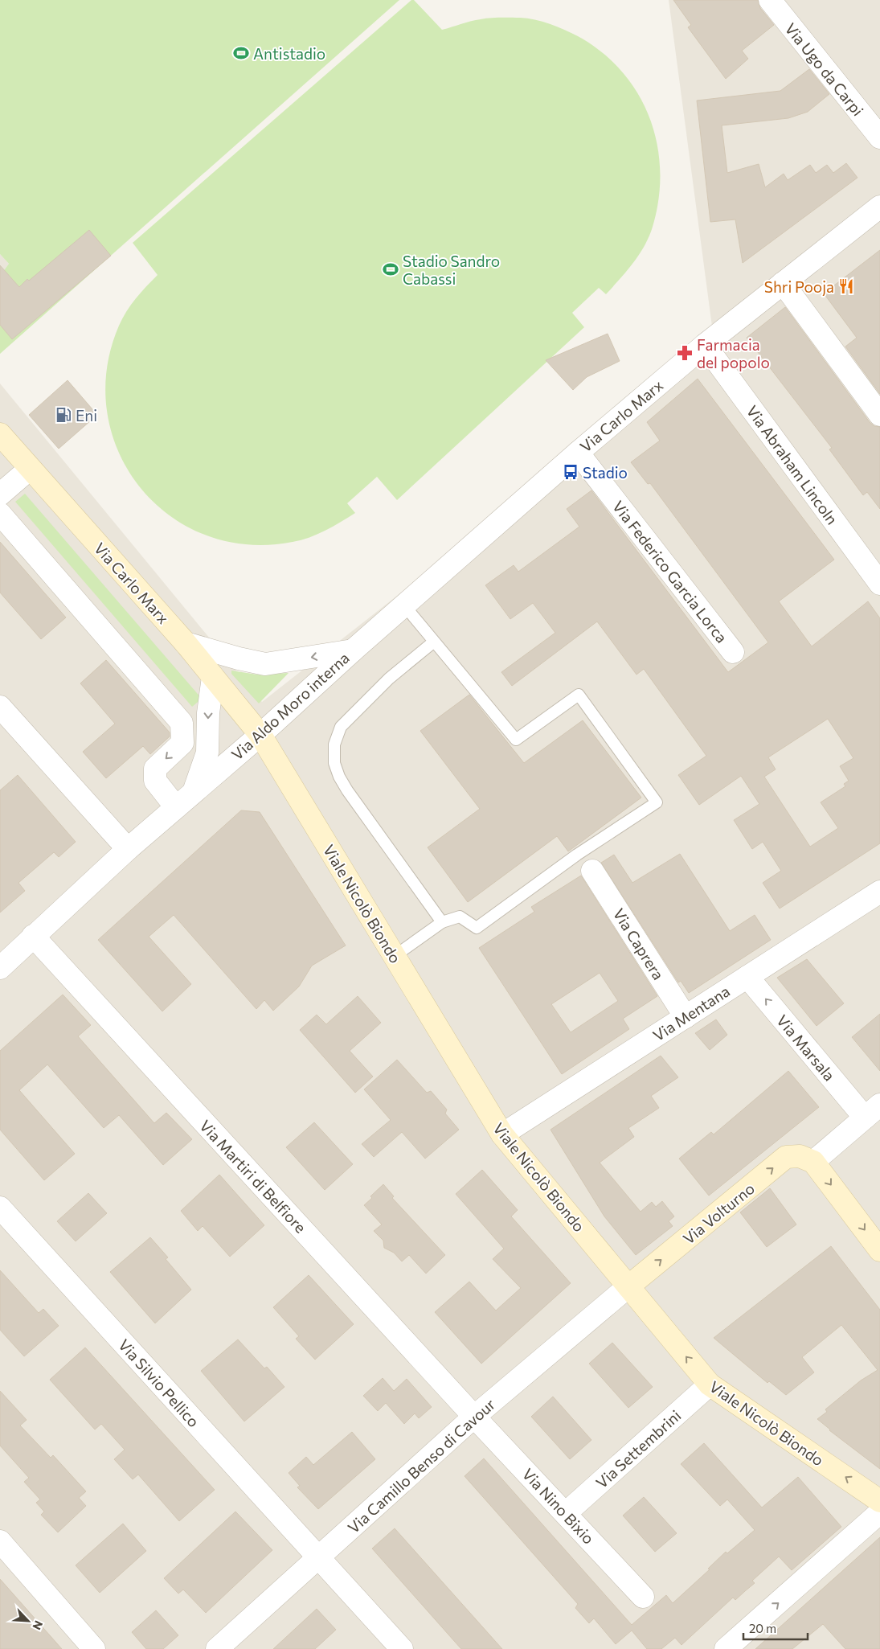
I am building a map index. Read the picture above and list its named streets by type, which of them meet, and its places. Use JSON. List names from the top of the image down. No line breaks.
{"streets":{"main road":["Via Carlo Marx","Viale Nicolò Biondo","Via Volturno"],"street":["Via Ugo da Carpi","Via Abraham Lincoln","Via Federico Garcia Lorca","Via Aldo Moro interna","Via Caprera","Via Mentana","Via Marsala","Via Martiri di Belfiore","Via Silvio Pellico","Via Settembrini","Via Camillo Benso di Cavour","Via Nino Bixio"]},"crossings":[["Via Carlo Marx","Via Abraham Lincoln"],["Via Carlo Marx","Via Federico Garcia Lorca"],["Via Carlo Marx","Via Aldo Moro interna"],["Via Carlo Marx","Viale Nicolò Biondo"],["Via Aldo Moro interna","Viale Nicolò Biondo"],["Via Aldo Moro interna","Via Martiri di Belfiore"],["Viale Nicolò Biondo","Via Mentana"],["Viale Nicolò Biondo","Via Volturno"],["Viale Nicolò Biondo","Via Settembrini"],["Viale Nicolò Biondo","Via Camillo Benso di Cavour"],["Via Caprera","Via Mentana"],["Via Mentana","Via Marsala"],["Via Martiri di Belfiore","Via Camillo Benso di Cavour"],["Via Martiri di Belfiore","Via Nino Bixio"],["Via Volturno","Via Camillo Benso di Cavour"],["Via Silvio Pellico","Via Camillo Benso di Cavour"],["Via Settembrini","Via Nino Bixio"],["Via Camillo Benso di Cavour","Via Nino Bixio"]],"one_way":["Via Marsala","Via Volturno"],"places":{"sports":["Antistadio","Stadio Sandro Cabassi"],"restaurant":["Shri Pooja"],"pharmacy":["Farmacia del popolo"],"fuel station":["Eni"],"bus stop":["Stadio"]},"scale_bar":"20 m","north":"bottom right"}
